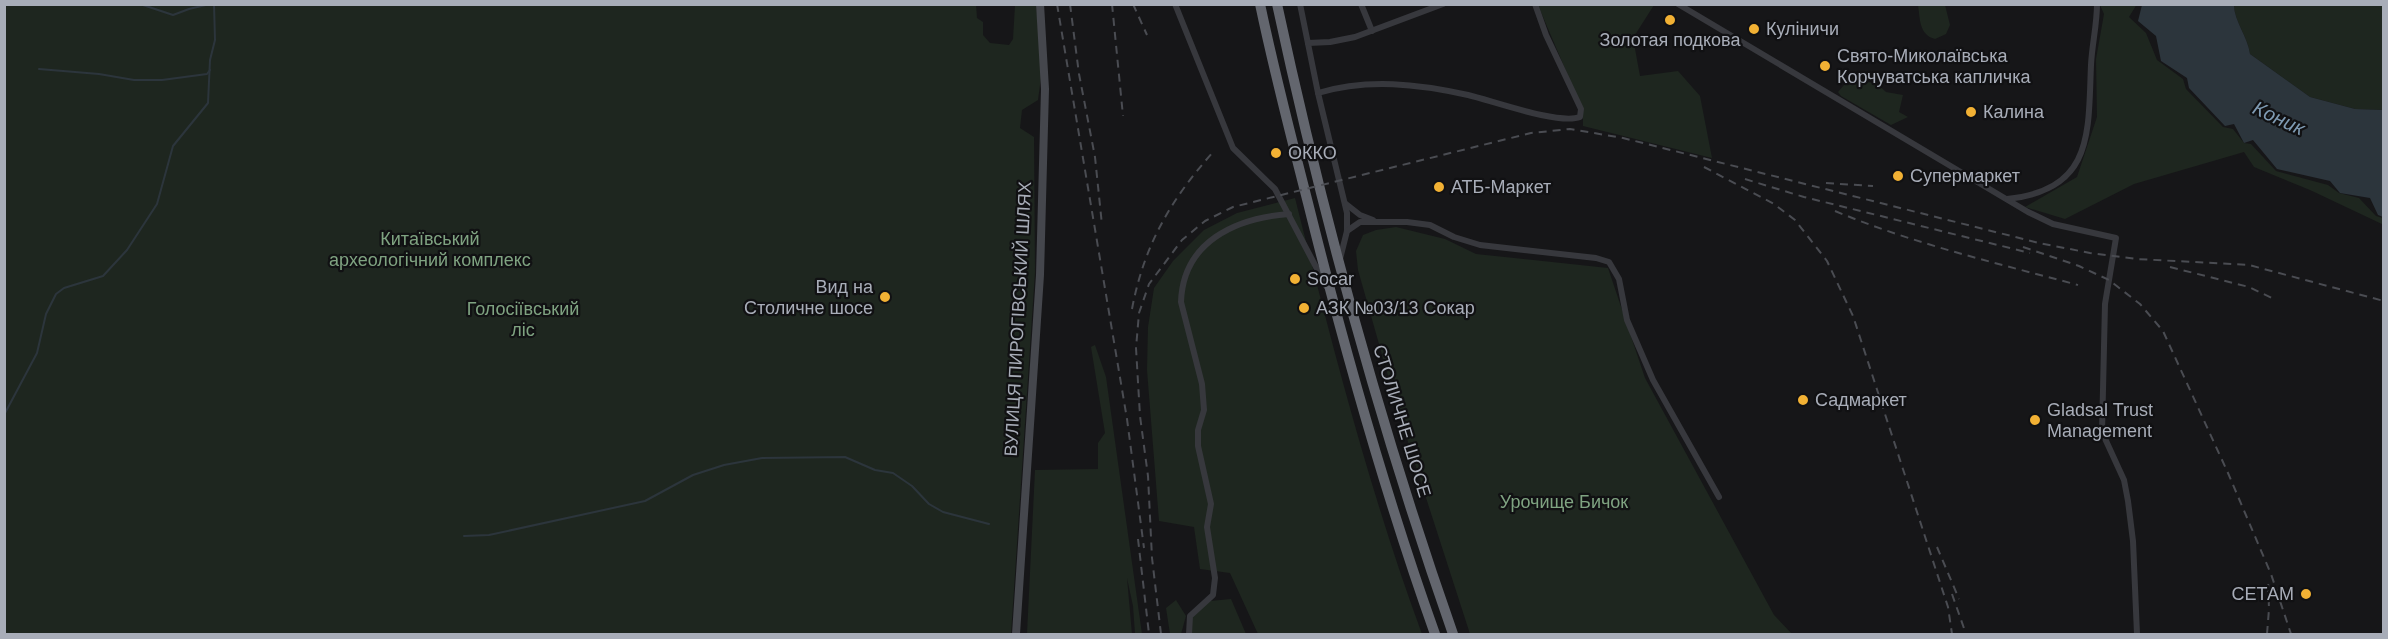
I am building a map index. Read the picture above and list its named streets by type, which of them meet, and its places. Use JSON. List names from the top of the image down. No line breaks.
{"streets":{"highway":["СТОЛИЧНЕ ШОСЕ"],"street":["ВУЛИЦЯ ПИРОГІВСЬКИЙ ШЛЯХ"]},"water":["Коник"],"parks":["Китаївський археологічний комплекс","Голосіївський ліс","Урочище Бичок"],"places":["Золотая подкова","Куліничи","Свято-Миколаївська Корчуватська капличка","Калина","ОККО","Супермаркет","АТБ-Маркет","Socar","Вид на Столичне шосе","АЗК №03/13 Сокар","Садмаркет","Gladsal Trust Management","СЕТАМ"]}
